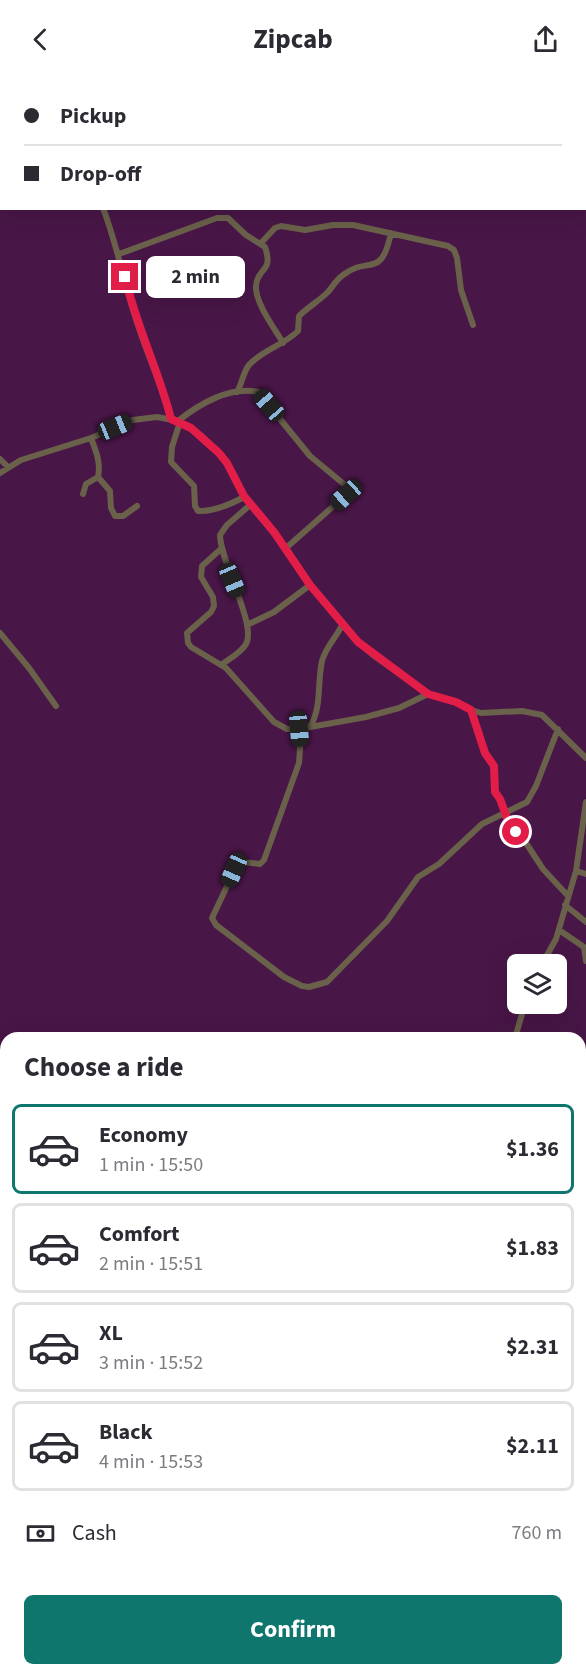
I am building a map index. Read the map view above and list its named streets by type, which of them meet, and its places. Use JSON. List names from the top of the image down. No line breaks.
{"page":{"header":"Zipcab","banner":["Pickup","Drop-off"],"bubble":"2 min","heading":"Choose a ride","list":[{"name":"Economy","note":"1 min · 15:50","value":"$1.36"},{"name":"Comfort","note":"2 min · 15:51","value":"$1.83"},{"name":"XL","note":"3 min · 15:52","value":"$2.31"},{"name":"Black","note":"4 min · 15:53","value":"$2.11"}],"pay":["Cash","760 m"],"buttons":"Confirm"}}
